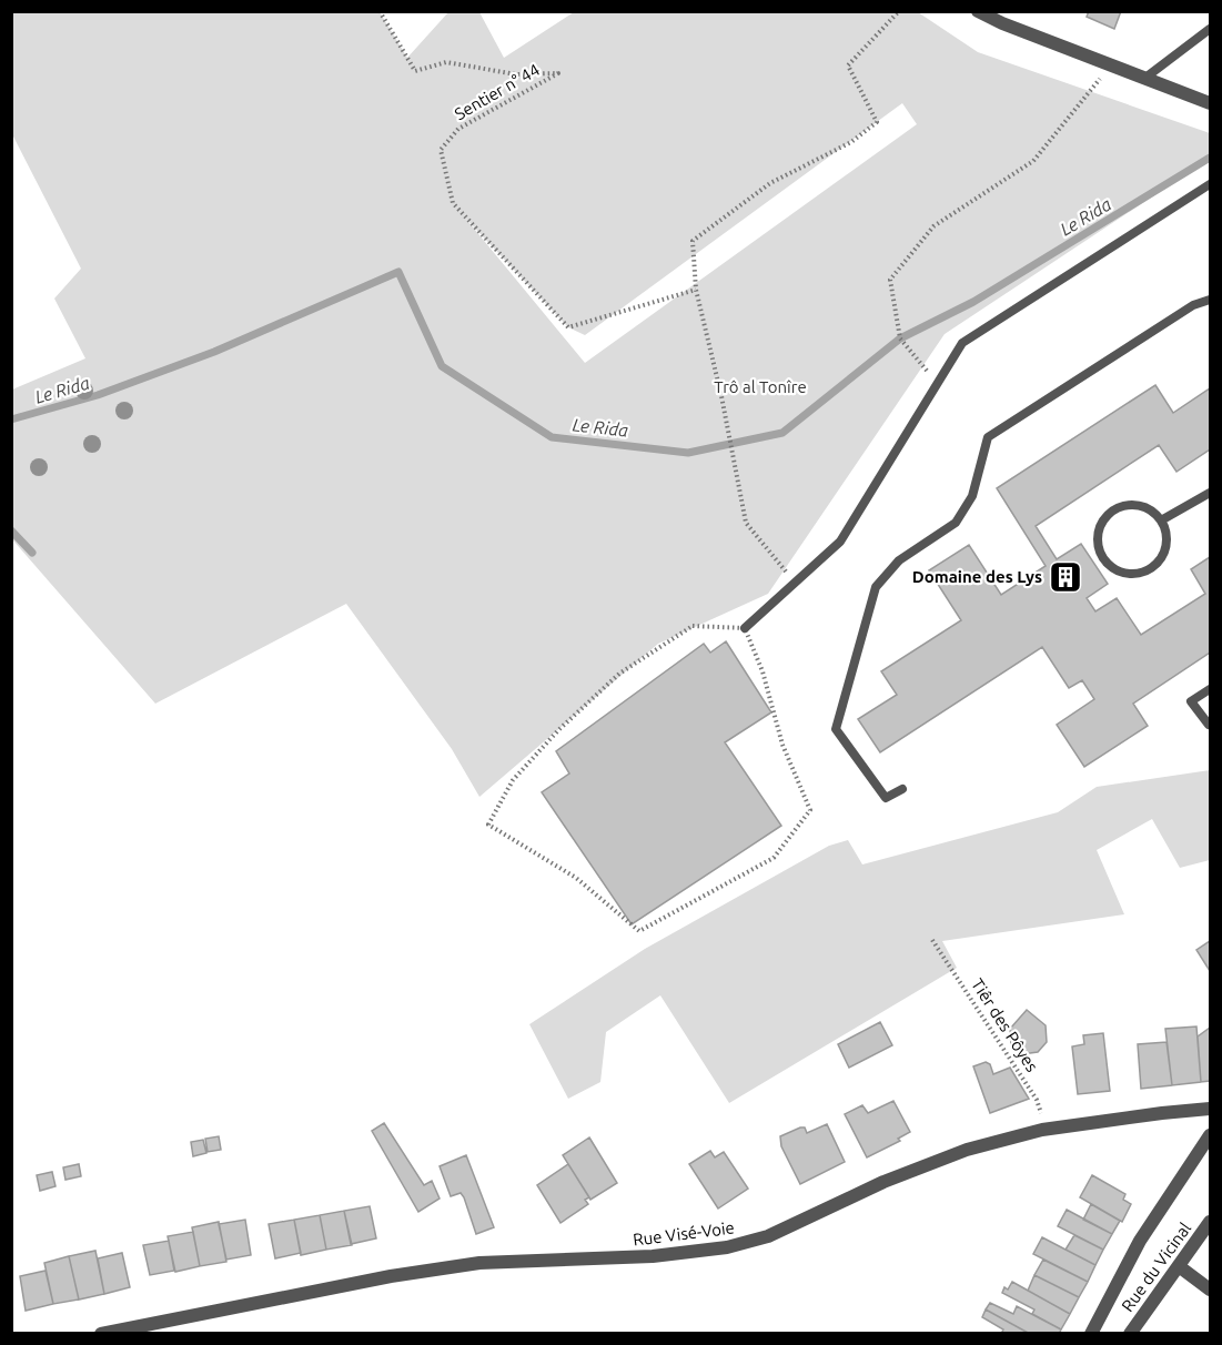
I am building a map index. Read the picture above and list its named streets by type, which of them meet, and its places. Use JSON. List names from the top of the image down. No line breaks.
{"streets":{"street":["Rue Visé-Voie","Rue du Vicinal"],"path":["Sentier n° 44","Tiêr des Pôyes"]},"crossings":[["Tiêr des Pôyes","Rue Visé-Voie"]],"water":["Le Rida"],"parks":["Trô al Tonîre"],"places":{"building":["Domaine des Lys"]}}
